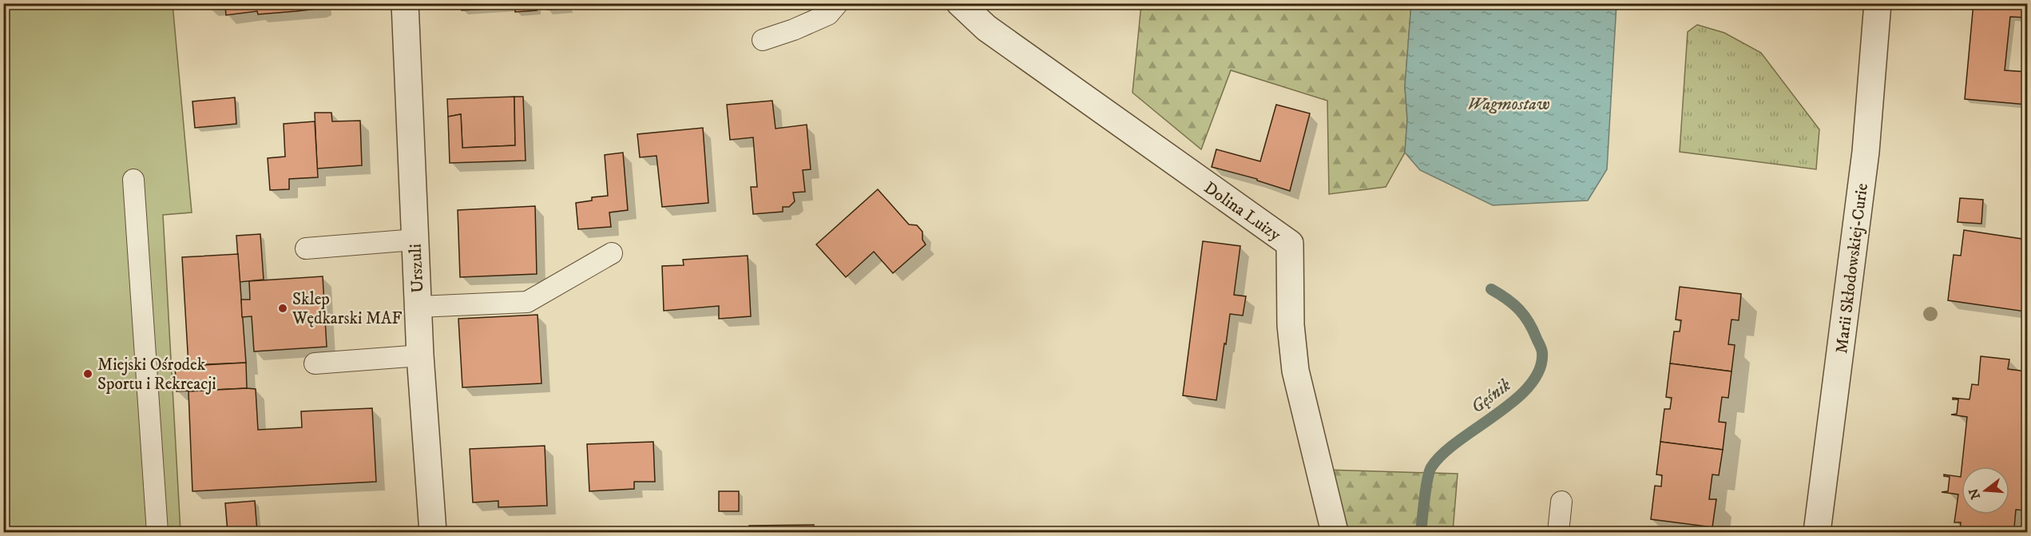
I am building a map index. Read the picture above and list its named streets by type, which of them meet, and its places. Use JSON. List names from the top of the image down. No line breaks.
{"streets":{"street":["Dolina Luizy","Urszuli","Marii Skłodowskiej-Curie"]},"water":["Wagmostaw","Gęśnik"],"places":["Sklep Wędkarski MAF","Miejski Ośrodek Sportu i Rekreacji"],"north":"left"}
